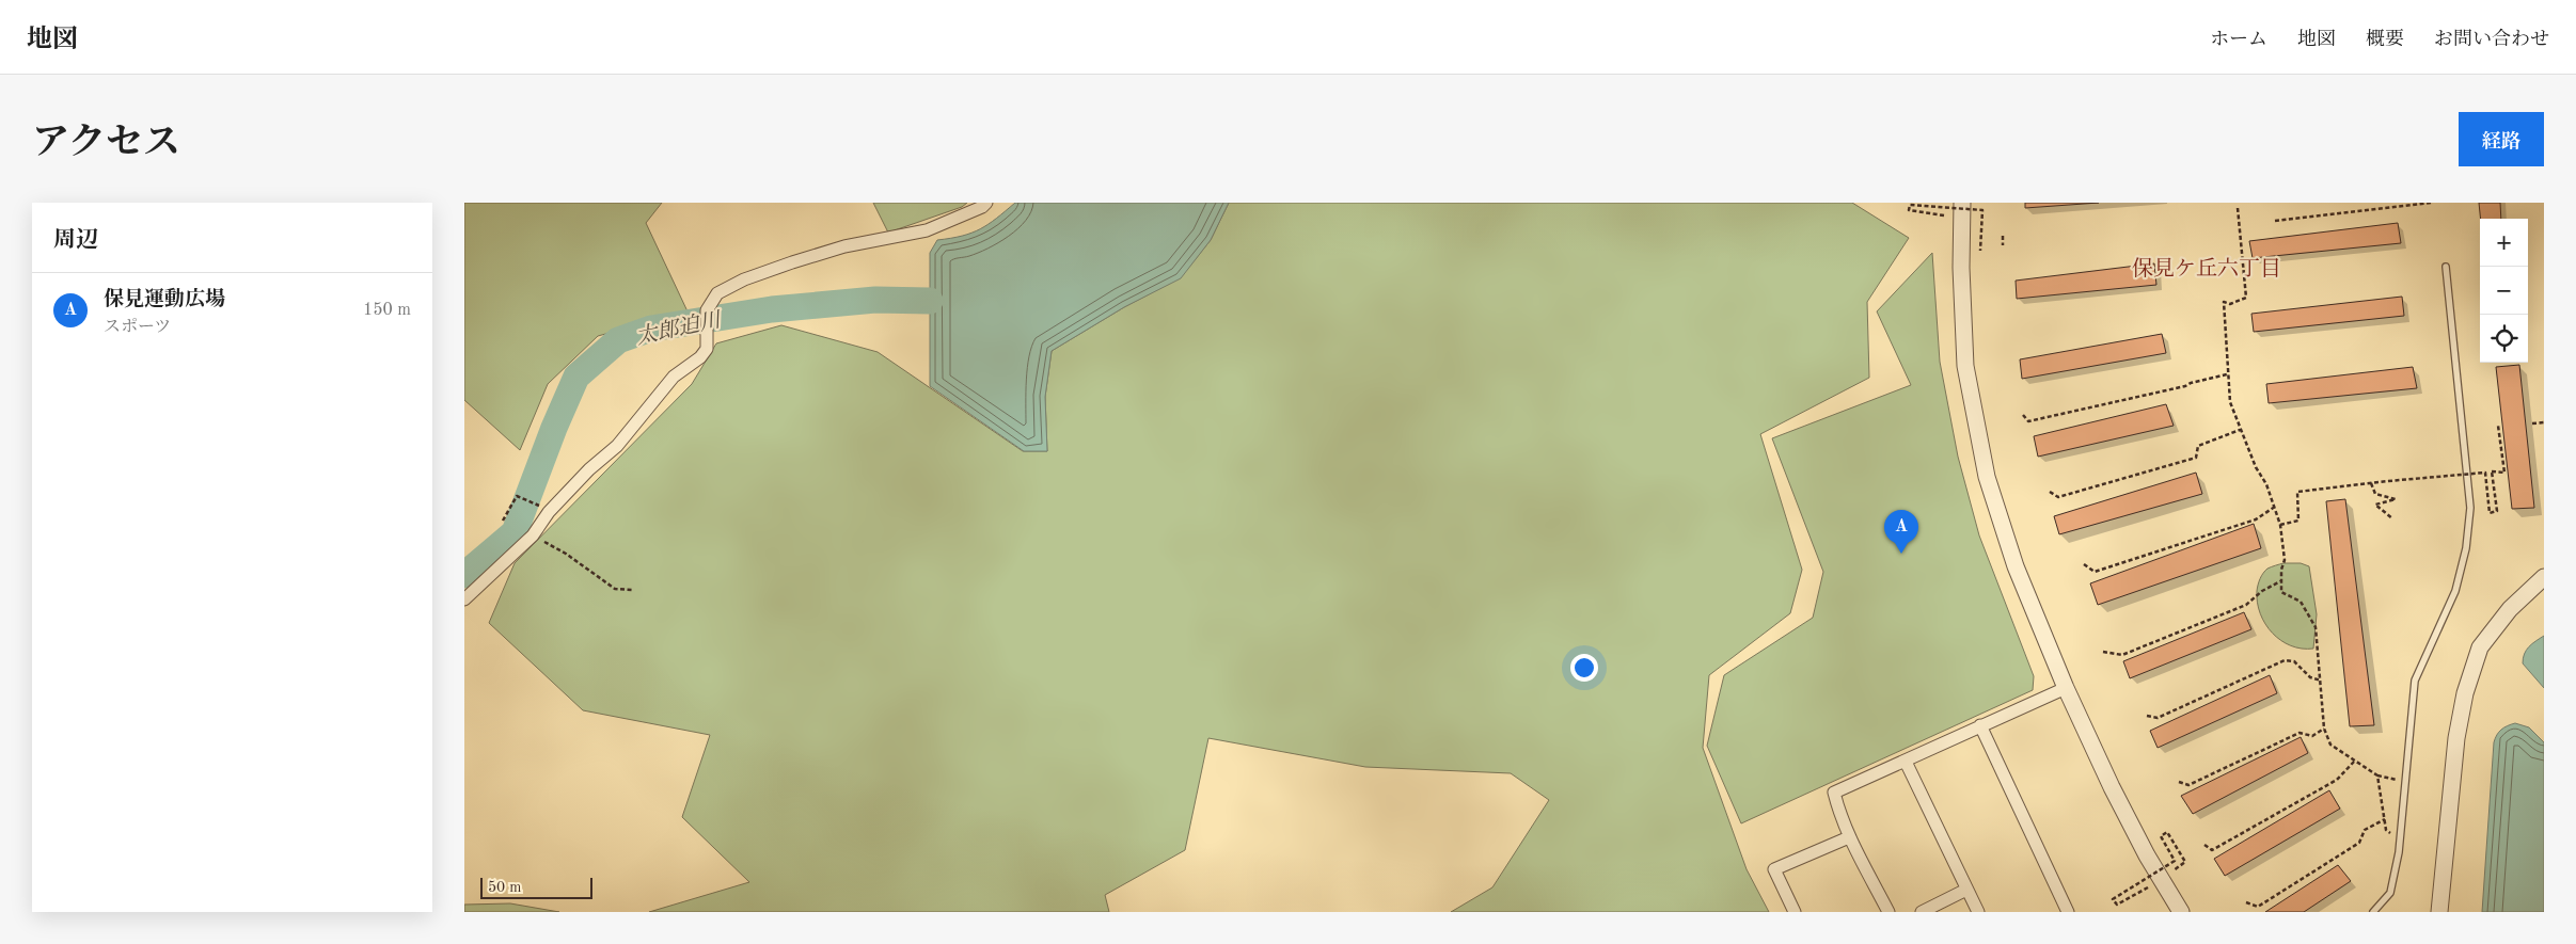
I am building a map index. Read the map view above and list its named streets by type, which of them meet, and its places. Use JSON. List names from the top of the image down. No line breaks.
{"districts":["保見ケ丘六丁目"],"water":["太郎迫川"],"scale_bar":"50 m","page":{"header":"地図","nav":["ホーム","地図","概要","お問い合わせ"],"title":"アクセス","buttons":"経路","heading":"周辺","map_buttons":["+","−"],"list":[{"mark":"A","name":"保見運動広場","note":"スポーツ","value":"150 m"}],"pins":"A","scale":"50 m"}}
